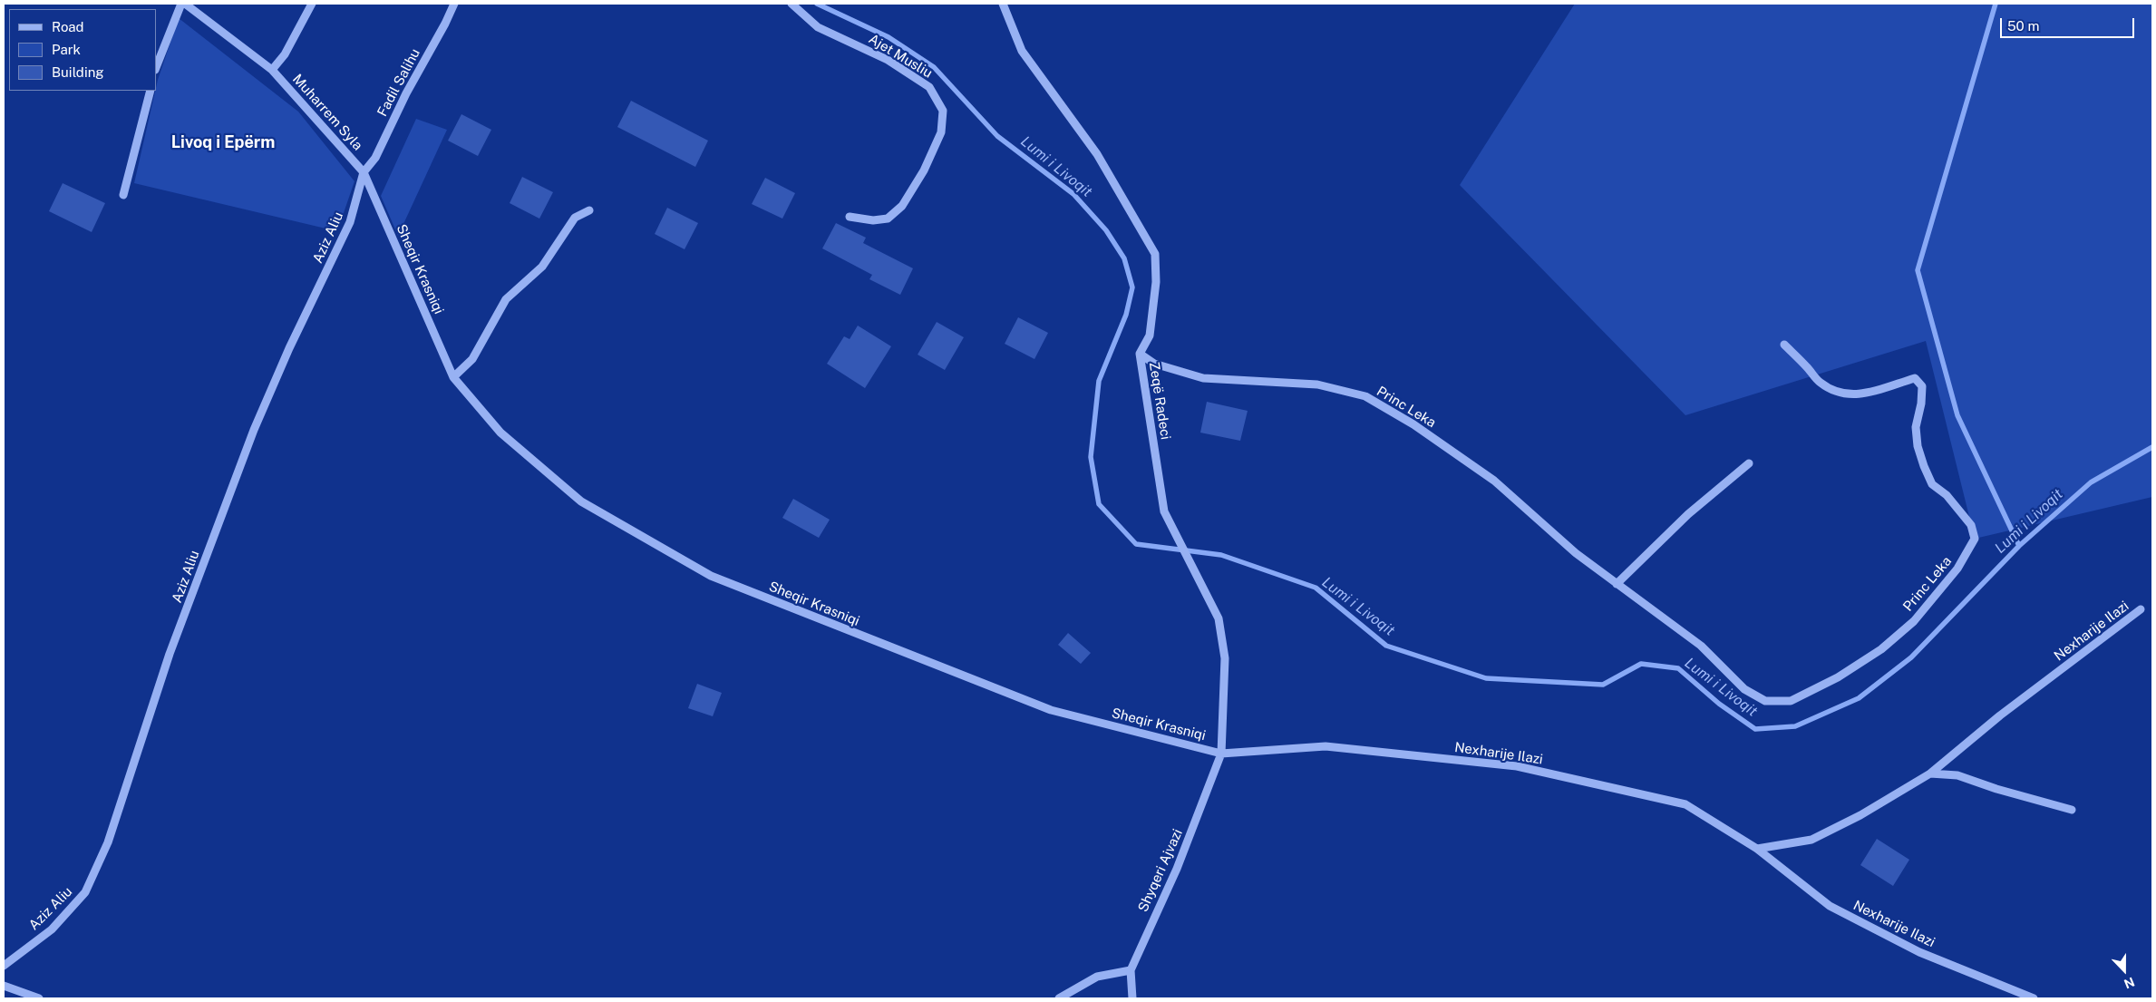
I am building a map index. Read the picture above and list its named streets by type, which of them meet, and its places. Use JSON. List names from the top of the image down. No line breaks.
{"streets":{"street":["Ajet Musliu","Fadil Salihu","Muharrem Syla","Aziz Aliu","Sheqir Krasniqi","Zeqë Radeci","Princ Leka","Nexharije Ilazi","Shyqeri Ajvazi"]},"crossings":[["Fadil Salihu","Muharrem Syla"],["Fadil Salihu","Aziz Aliu"],["Fadil Salihu","Sheqir Krasniqi"],["Muharrem Syla","Aziz Aliu"],["Muharrem Syla","Sheqir Krasniqi"],["Aziz Aliu","Sheqir Krasniqi"],["Sheqir Krasniqi","Zeqë Radeci"],["Sheqir Krasniqi","Nexharije Ilazi"],["Sheqir Krasniqi","Shyqeri Ajvazi"],["Zeqë Radeci","Princ Leka"],["Zeqë Radeci","Nexharije Ilazi"],["Zeqë Radeci","Shyqeri Ajvazi"],["Nexharije Ilazi","Shyqeri Ajvazi"]],"districts":["Livoq i Epërm"],"water":["Lumi i Livoqit"],"legend":["Road","Park","Building"],"scale_bar":"50 m","north":"bottom"}
